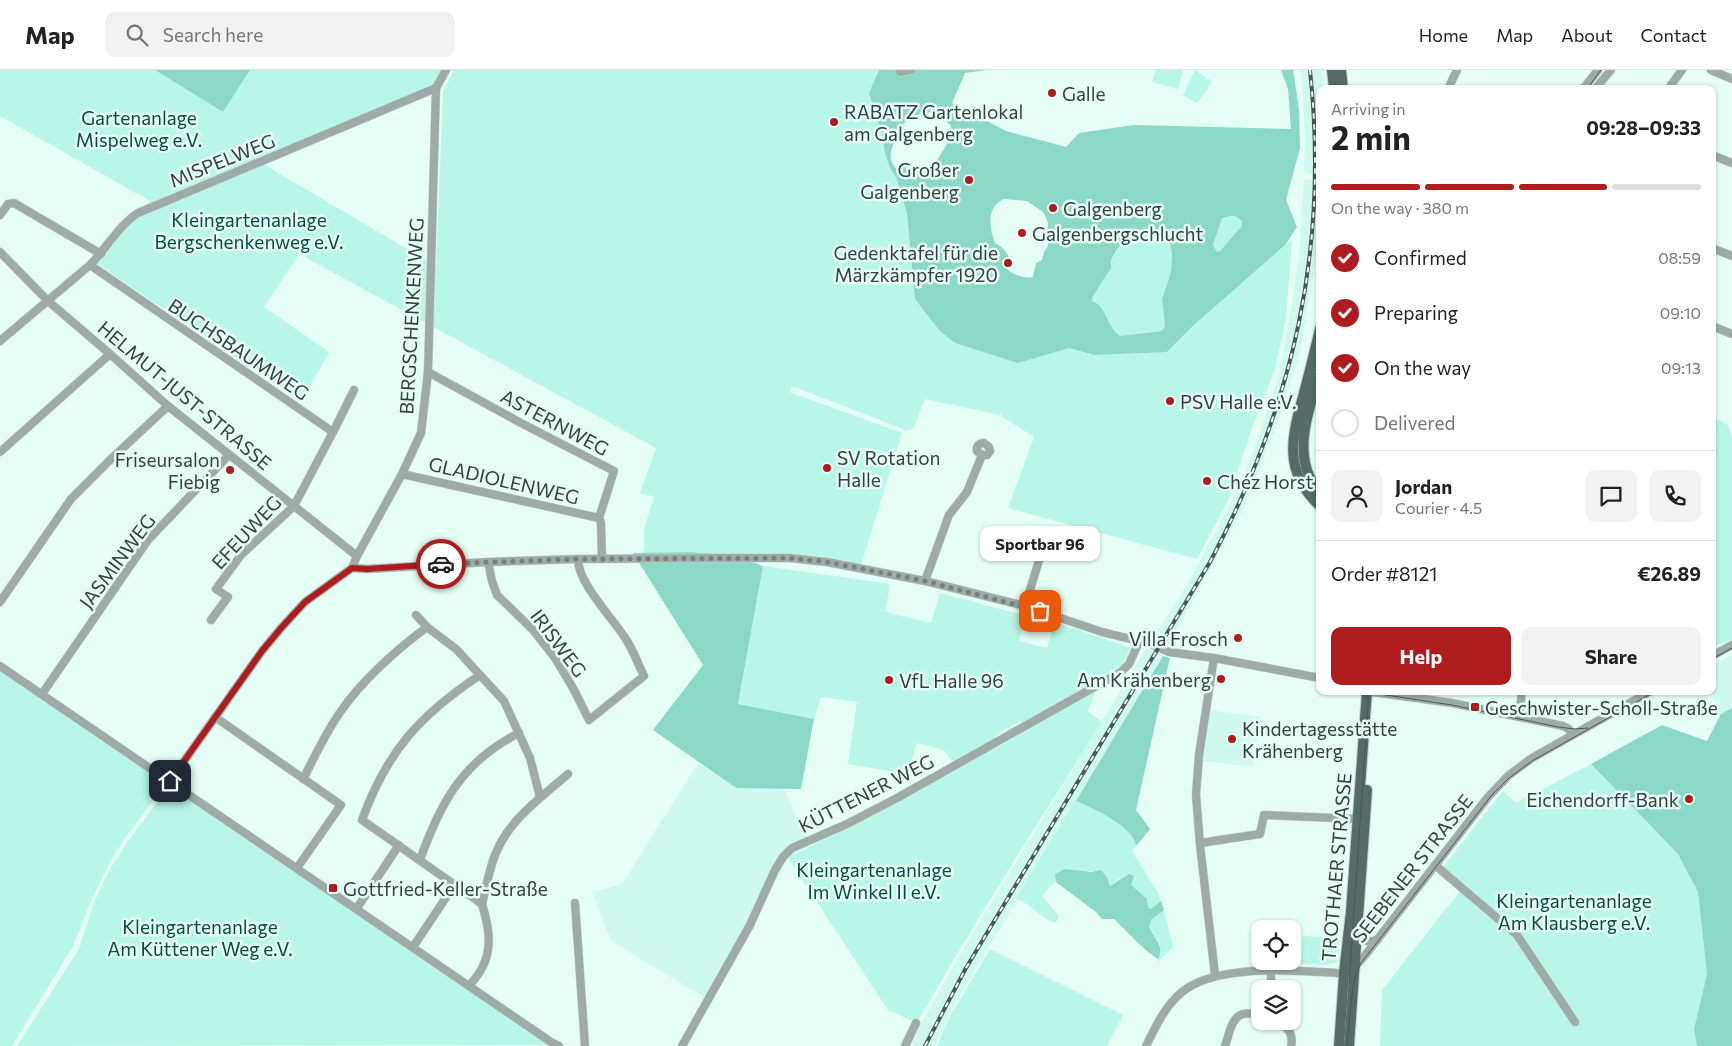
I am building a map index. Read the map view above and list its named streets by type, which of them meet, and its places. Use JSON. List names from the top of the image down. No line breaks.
{"streets":{"main road":["TROTHAER STRASSE"],"street":["MISPELWEG","BERGSCHENKENWEG","BUCHSBAUMWEG","HELMUT-JUST-STRASSE","ASTERNWEG","GLADIOLENWEG","EFEUWEG","JASMINWEG","IRISWEG","KÜTTENER WEG","SEEBENER STRASSE"]},"crossings":[["MISPELWEG","BERGSCHENKENWEG"],["MISPELWEG","BUCHSBAUMWEG"],["MISPELWEG","HELMUT-JUST-STRASSE"],["BERGSCHENKENWEG","HELMUT-JUST-STRASSE"],["BERGSCHENKENWEG","ASTERNWEG"],["BERGSCHENKENWEG","GLADIOLENWEG"],["BUCHSBAUMWEG","EFEUWEG"],["HELMUT-JUST-STRASSE","EFEUWEG"],["HELMUT-JUST-STRASSE","JASMINWEG"],["ASTERNWEG","GLADIOLENWEG"],["TROTHAER STRASSE","SEEBENER STRASSE"]],"parks":["Gartenanlage Mispelweg e.V.","Kleingartenanlage Bergschenkenweg e.V.","Kleingartenanlage Im Winkel II e.V.","Kleingartenanlage Am Klausberg e.V.","Kleingartenanlage Am Küttener Weg e.V."],"places":{"other":["Galle","RABATZ Gartenlokal am Galgenberg","Großer Galgenberg","Galgenberg","Galgenbergschlucht","Gedenktafel für die Märzkämpfer 1920","PSV Halle e.V.","SV Rotation Halle","Friseursalon Fiebig","Chéz Horst","Sportbar 96","Villa Frosch","Am Krähenberg","VfL Halle 96","Kindertagesstätte Krähenberg","Eichendorff-Bank"],"transit":["Geschwister-Scholl-Straße","Gottfried-Keller-Straße"]},"page":{"header":"Map","search":"Search here","nav":["Home","Map","About","Contact"],"heading":["2 min","Arriving in","09:28–09:33"],"panel":["Jordan","Courier · 4.5","Order #8121","€26.89"],"bar":"On the way · 380 m","list":[["Confirmed","08:59"],["Preparing","09:10"],["On the way","09:13"],"Delivered"],"bubble":"Sportbar 96","buttons":["Help","Share"]}}
